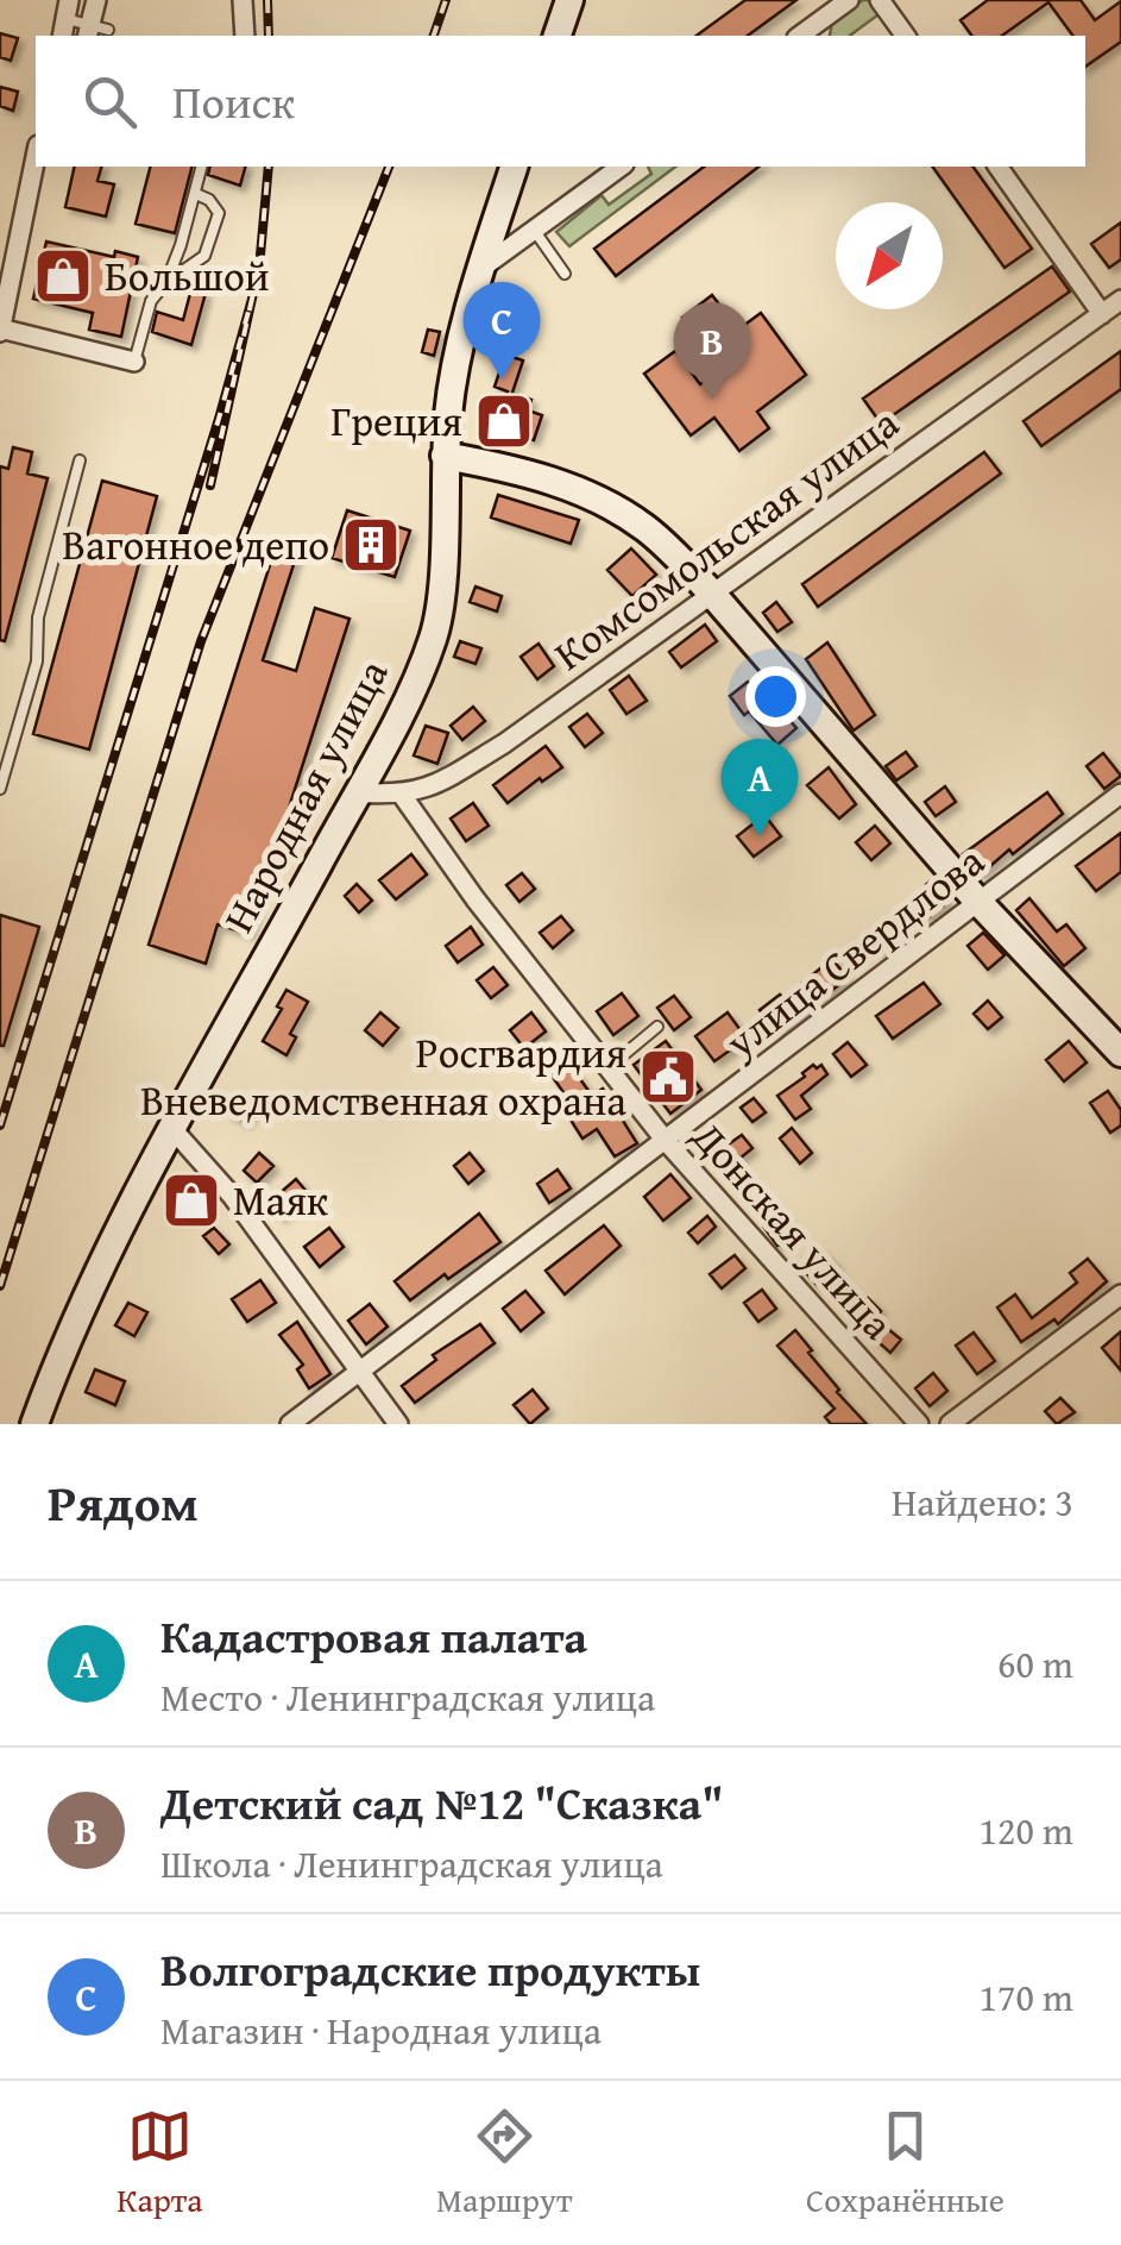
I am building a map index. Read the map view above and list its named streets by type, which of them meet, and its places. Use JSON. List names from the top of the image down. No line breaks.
{"streets":{"street":["Комсомольская улица","Народная улица","улица Свердлова","Донская улица"]},"crossings":[["Комсомольская улица","Народная улица"],["Комсомольская улица","Донская улица"],["улица Свердлова","Донская улица"]],"places":{"shop":["Большой","Греция","Маяк"],"building":["Вагонное депо"],"public building":["Росгвардия Вневедомственная охрана"]},"north":"bottom left","page":{"search":"Поиск","pins":["C","B","A"],"heading":["Рядом","Найдено: 3"],"list":[{"mark":"A","name":"Кадастровая палата","note":"Место · Ленинградская улица","value":"60 m"},{"mark":"B","name":"Детский сад №12 \"Сказка\"","note":"Школа · Ленинградская улица","value":"120 m"},{"mark":"C","name":"Волгоградские продукты","note":"Магазин · Народная улица","value":"170 m"}],"nav":["Карта","Маршрут","Сохранённые"]}}
